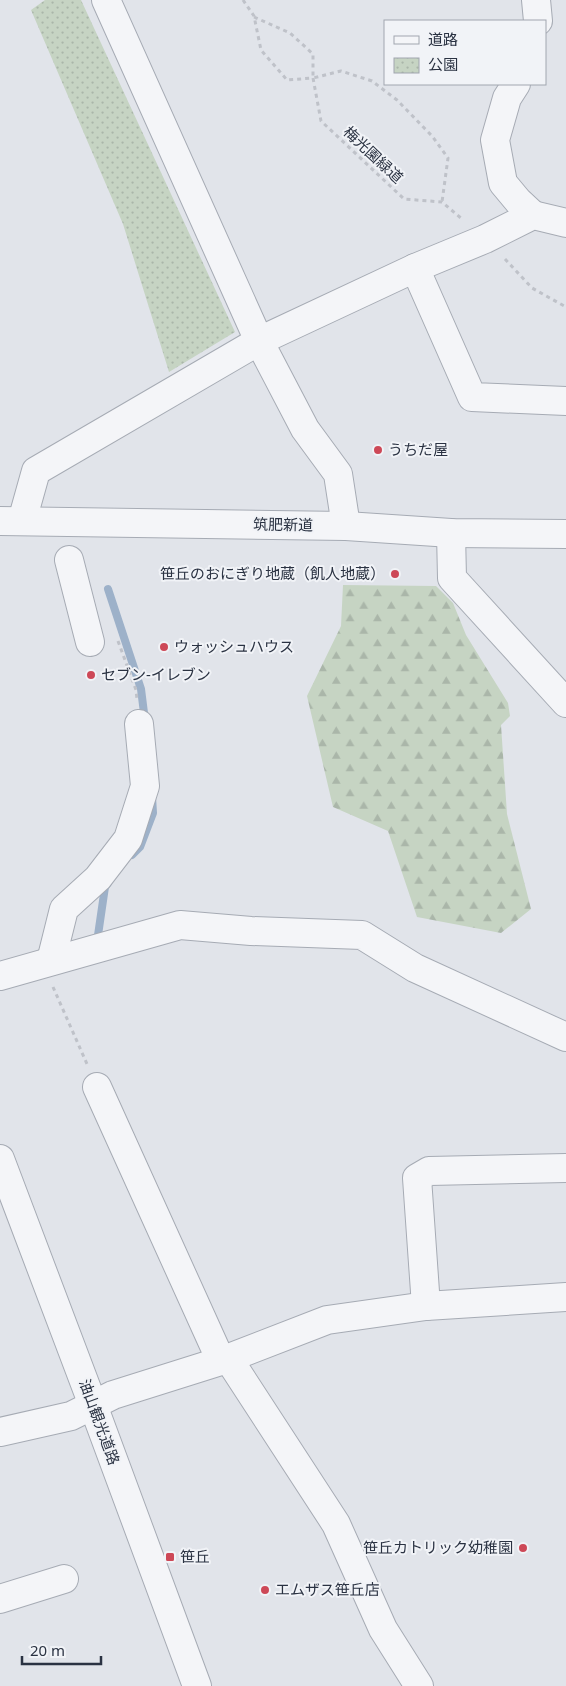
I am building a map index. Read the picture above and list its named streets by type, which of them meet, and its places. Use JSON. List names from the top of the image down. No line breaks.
{"streets":{"street":["筑肥新道","油山観光道路"],"path":["梅光園緑道"]},"places":{"other":["うちだ屋","笹丘のおにぎり地蔵（飢人地蔵）","ウォッシュハウス","セブン-イレブン","笹丘カトリック幼稚園","エムザス笹丘店"],"transit":["笹丘"]},"legend":["道路","公園"],"scale_bar":"20 m"}
